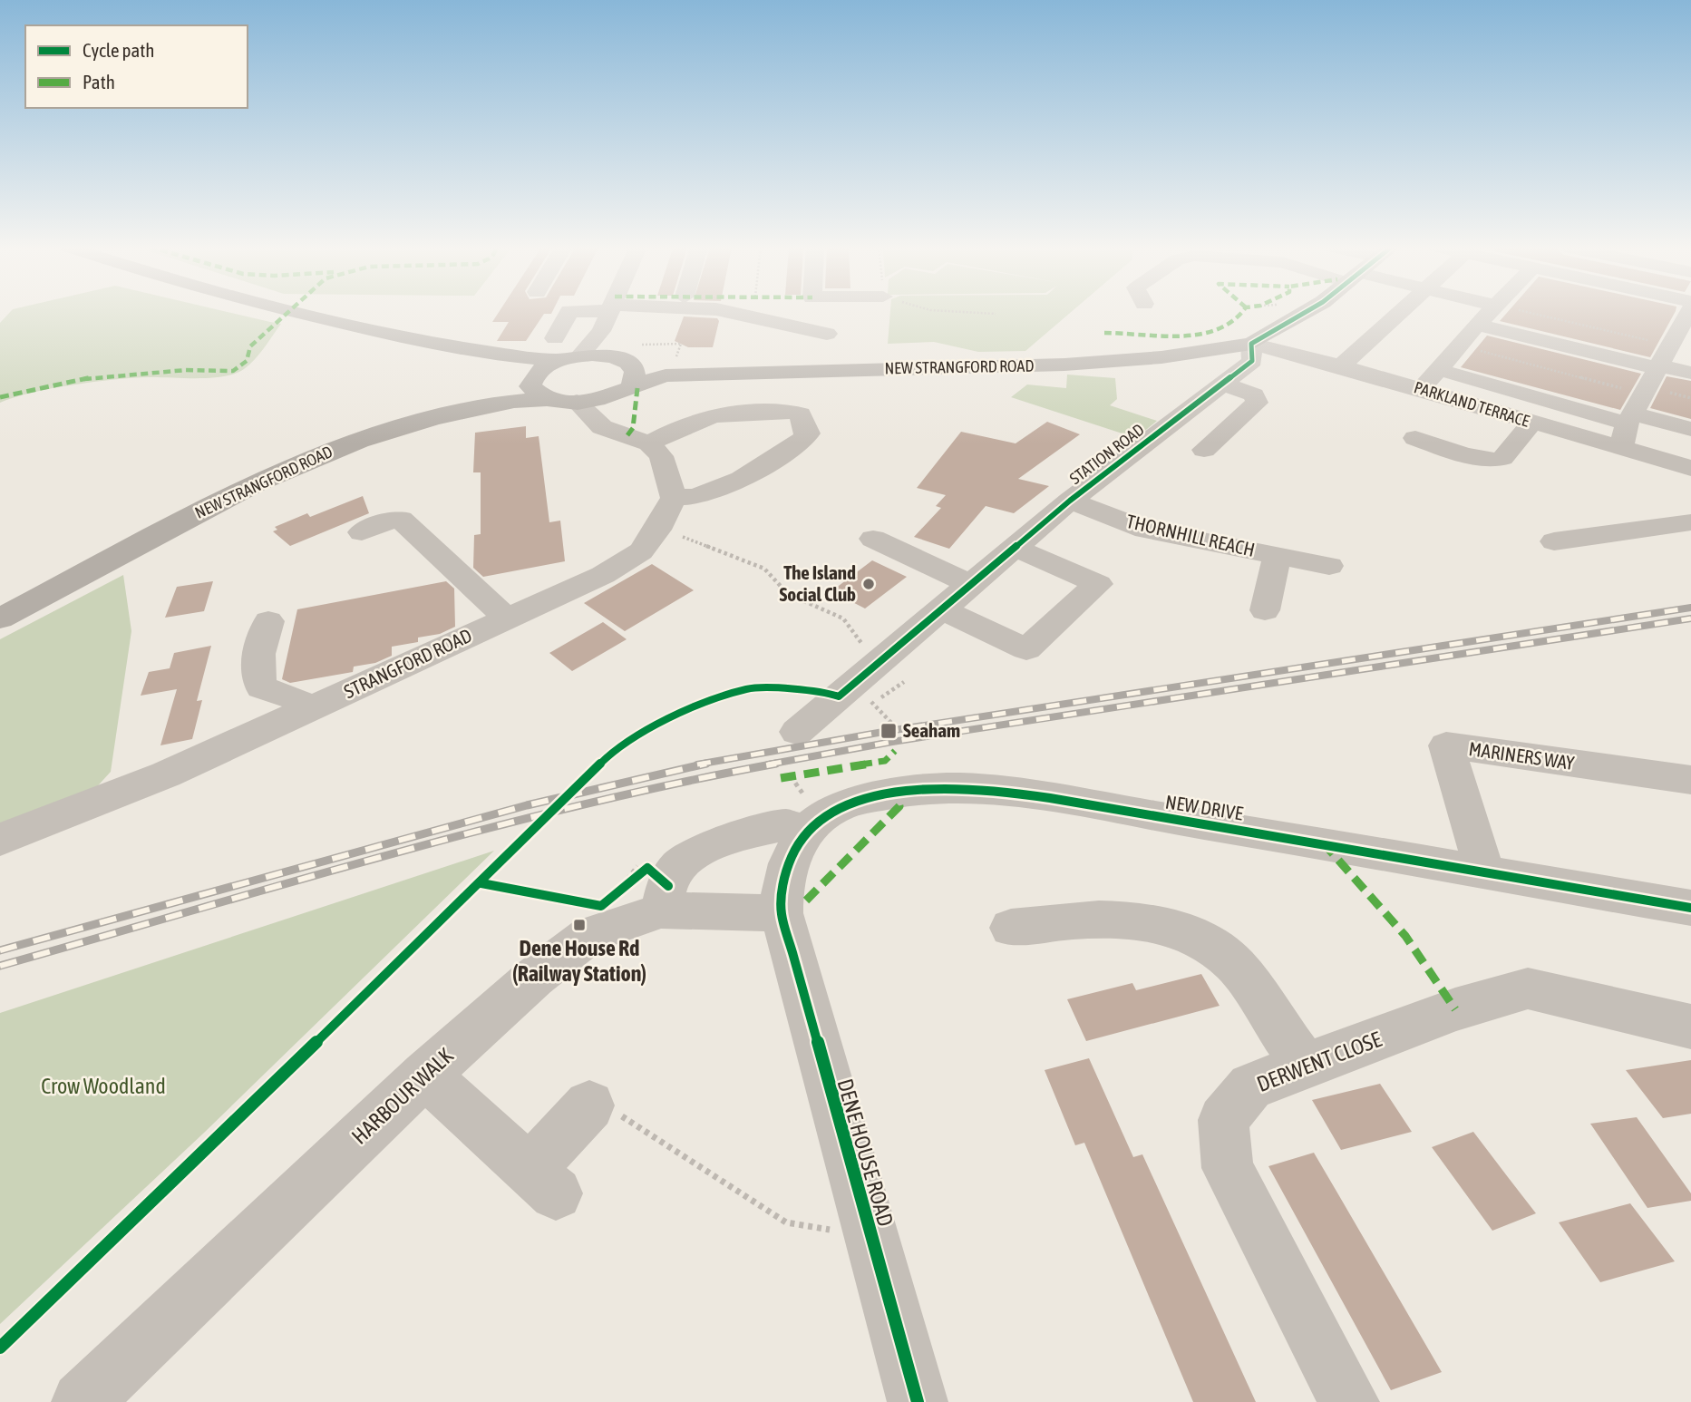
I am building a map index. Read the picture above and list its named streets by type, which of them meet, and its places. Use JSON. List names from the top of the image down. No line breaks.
{"streets":{"main road":["NEW STRANGFORD ROAD"],"street":["PARKLAND TERRACE","STATION ROAD","THORNHILL REACH","STRANGFORD ROAD","MARINERS WAY","NEW DRIVE","DERWENT CLOSE","HARBOUR WALK","DENE HOUSE ROAD"]},"crossings":[["NEW STRANGFORD ROAD","PARKLAND TERRACE"],["NEW STRANGFORD ROAD","STATION ROAD"],["PARKLAND TERRACE","STATION ROAD"],["STATION ROAD","THORNHILL REACH"],["MARINERS WAY","NEW DRIVE"],["NEW DRIVE","HARBOUR WALK"],["NEW DRIVE","DENE HOUSE ROAD"],["HARBOUR WALK","DENE HOUSE ROAD"]],"parks":["Crow Woodland"],"places":{"other":["The Island Social Club"],"transit":["Seaham","Dene House Rd (Railway Station)"]},"legend":["Cycle path","Path"]}
